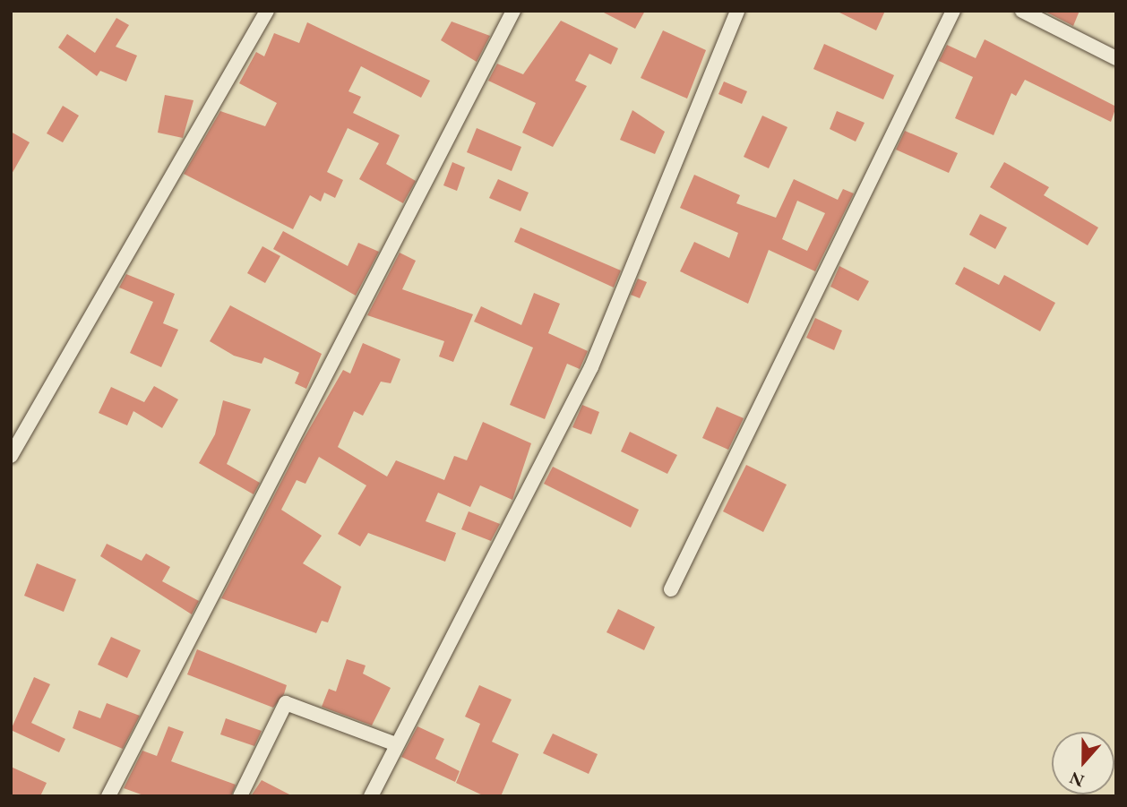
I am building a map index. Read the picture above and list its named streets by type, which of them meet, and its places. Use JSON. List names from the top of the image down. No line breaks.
{"north":"bottom"}
